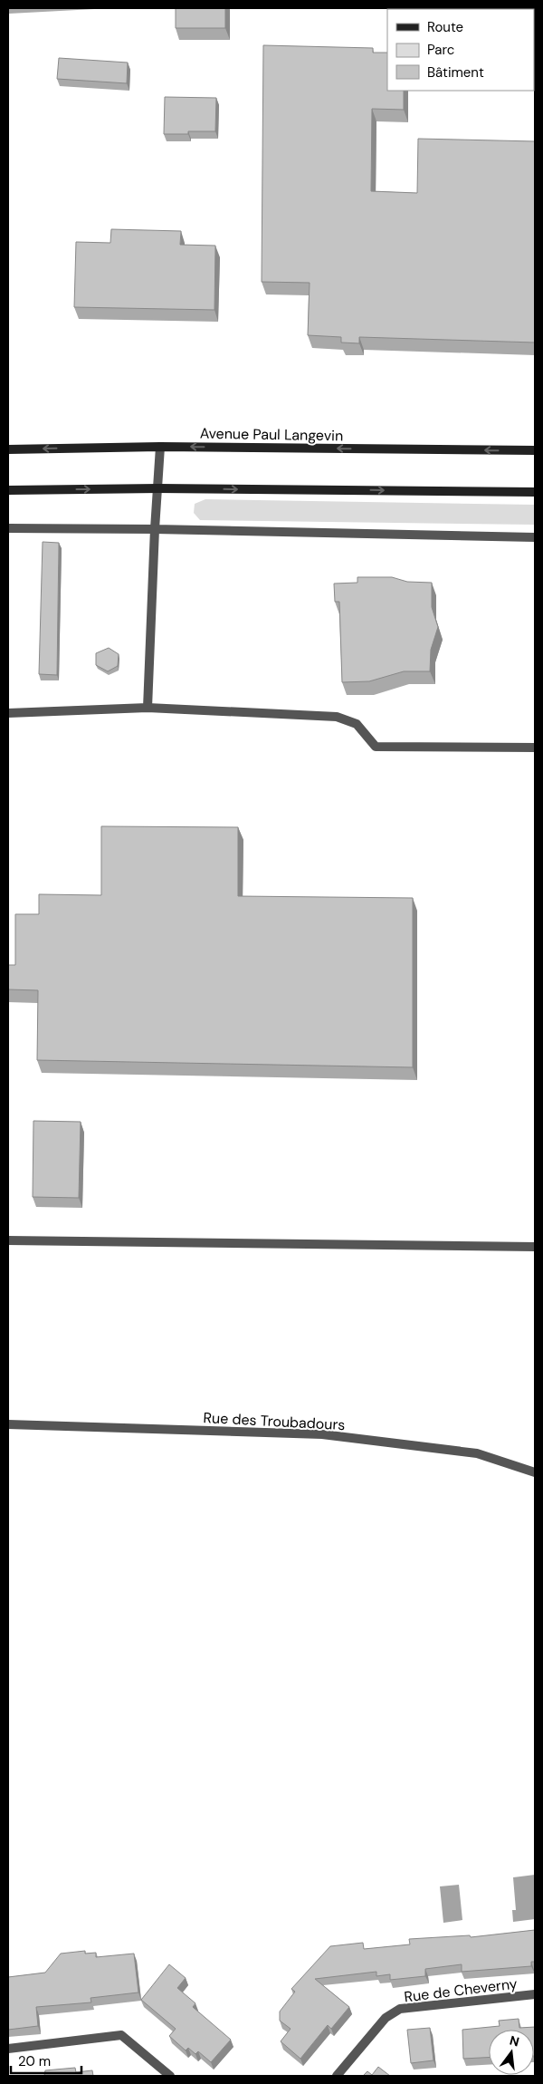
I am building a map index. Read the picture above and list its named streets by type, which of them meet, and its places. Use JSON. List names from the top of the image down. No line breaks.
{"streets":{"main road":["Avenue Paul Langevin"],"street":["Rue des Troubadours","Rue de Cheverny"]},"legend":["Route","Parc","Bâtiment"],"scale_bar":"20 m","north":"top"}
